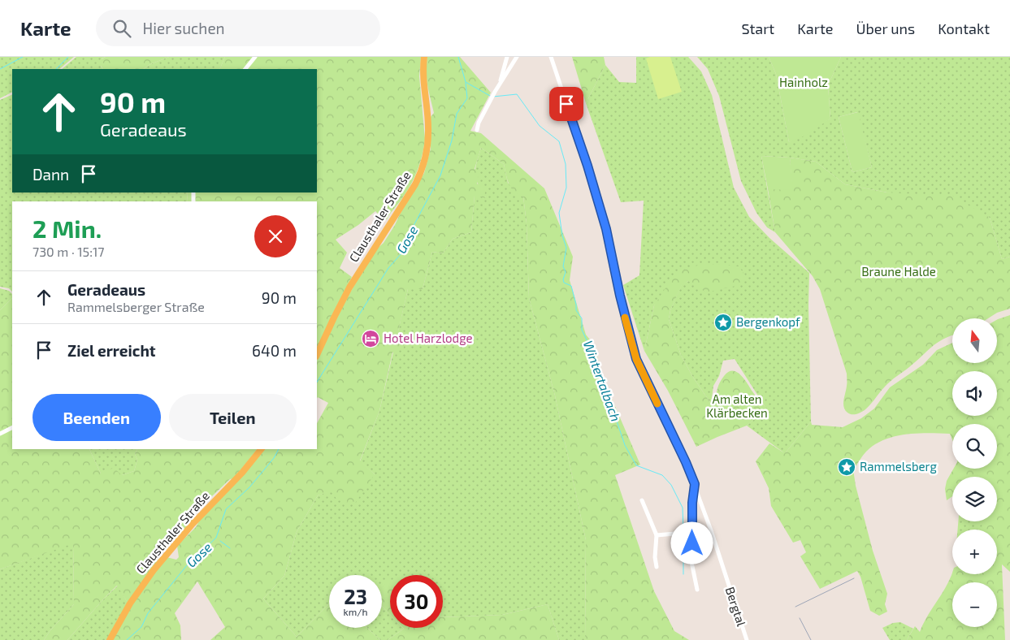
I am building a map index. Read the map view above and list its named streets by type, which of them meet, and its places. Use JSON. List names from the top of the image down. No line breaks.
{"streets":{"main road":["Clausthaler Straße"],"street":["Bergtal"]},"water":["Gose","Wintertalbach"],"parks":["Hainholz","Braune Halde","Am alten Klärbecken"],"places":{"place":["Bergenkopf","Rammelsberg"],"hotel":["Hotel Harzlodge"]},"north":"top","page":{"header":"Karte","search":"Hier suchen","nav":["Start","Karte","Über uns","Kontakt"],"turn":["90 m","Geradeaus"],"then":"Dann","heading":["2 Min.","730 m · 15:17"],"list":[{"name":"Geradeaus","note":"Rammelsberger Straße","value":"90 m"},{"name":"Ziel erreicht","value":"640 m"}],"map_buttons":["+","−"],"buttons":["Beenden","Teilen"],"speed":"23 km/h","limit":"30"}}
